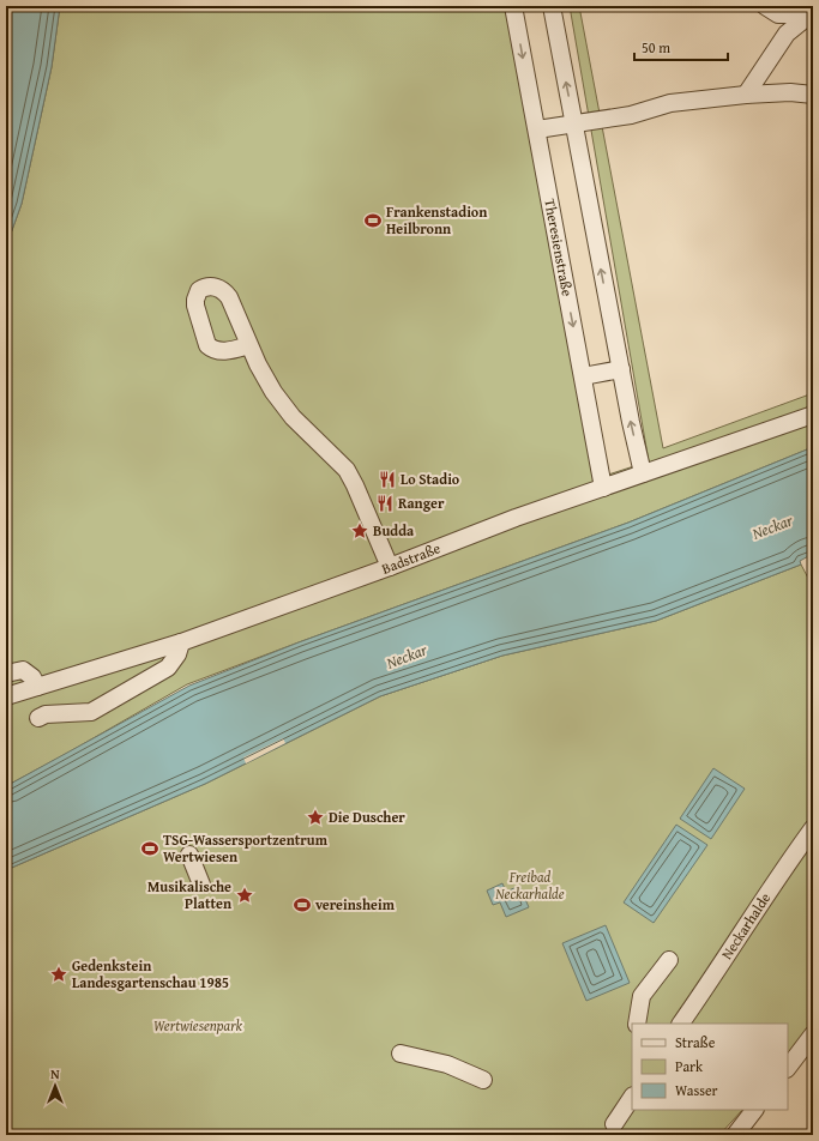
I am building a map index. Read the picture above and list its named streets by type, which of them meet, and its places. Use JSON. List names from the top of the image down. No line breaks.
{"streets":{"street":["Theresienstraße","Badstraße","Neckarhalde"]},"crossings":[["Theresienstraße","Badstraße"]],"water":["Neckar"],"parks":["Freibad Neckarhalde","Wertwiesenpark"],"places":{"sports":["Frankenstadion Heilbronn","TSG-Wassersportzentrum Wertwiesen","vereinsheim"],"restaurant":["Lo Stadio","Ranger"],"place":["Budda","Die Duscher","Musikalische Platten","Gedenkstein Landesgartenschau 1985"]},"legend":["Straße","Park","Wasser"],"scale_bar":"50 m","north":"top"}
